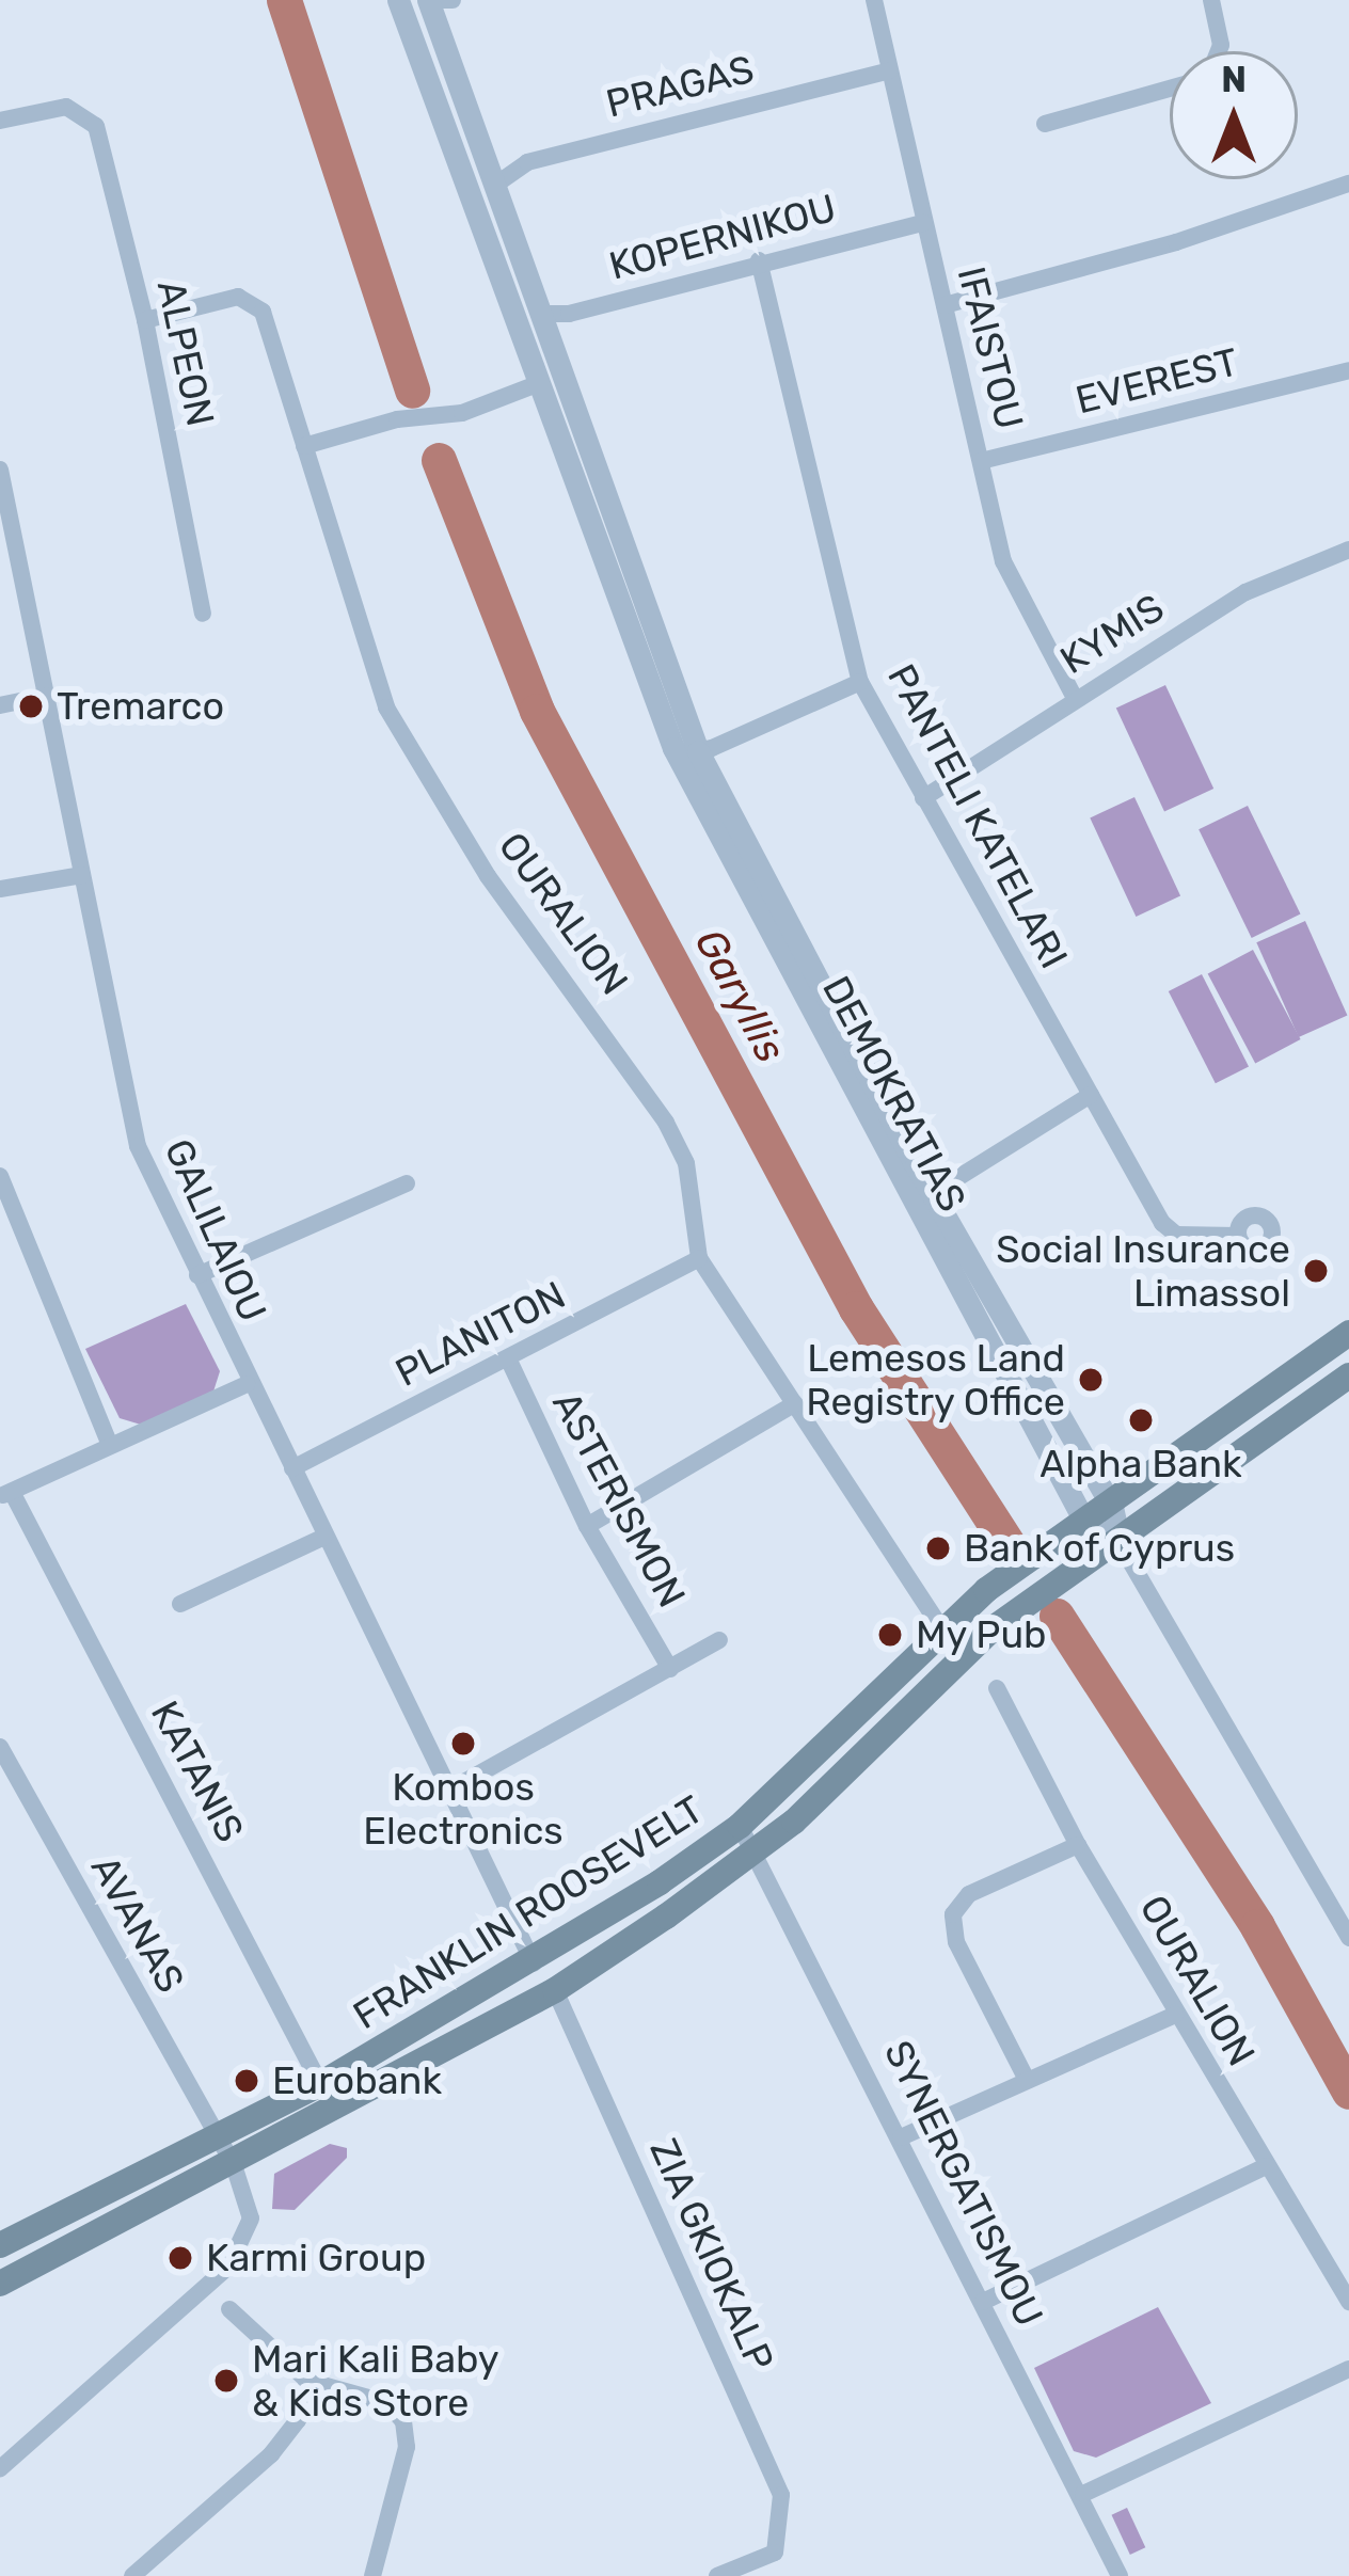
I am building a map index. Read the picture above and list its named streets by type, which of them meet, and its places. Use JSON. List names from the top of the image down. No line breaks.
{"streets":{"main road":["FRANKLIN ROOSEVELT"],"street":["PRAGAS","KOPERNIKOU","IFAISTOU","ALPEON","EVEREST","KYMIS","PANTELI KATELARI","OURALION","DEMOKRATIAS","GALILAIOU","PLANITON","ASTERISMON","KATANIS","AVANAS","SYNERGATISMOU","ZIA GKIOKALP"]},"crossings":[["PRAGAS","IFAISTOU"],["PRAGAS","DEMOKRATIAS"],["KOPERNIKOU","IFAISTOU"],["KOPERNIKOU","PANTELI KATELARI"],["KOPERNIKOU","DEMOKRATIAS"],["IFAISTOU","EVEREST"],["IFAISTOU","KYMIS"],["ALPEON","OURALION"],["KYMIS","PANTELI KATELARI"],["OURALION","PLANITON"],["OURALION","FRANKLIN ROOSEVELT"],["DEMOKRATIAS","FRANKLIN ROOSEVELT"],["GALILAIOU","PLANITON"],["GALILAIOU","FRANKLIN ROOSEVELT"],["PLANITON","ASTERISMON"],["KATANIS","FRANKLIN ROOSEVELT"],["FRANKLIN ROOSEVELT","AVANAS"],["FRANKLIN ROOSEVELT","SYNERGATISMOU"],["FRANKLIN ROOSEVELT","ZIA GKIOKALP"]],"water":["Garyllis"],"places":["Tremarco","Social Insurance Limassol","Lemesos Land Registry Office","Alpha Bank","Bank of Cyprus","My Pub","Kombos Electronics","Eurobank","Karmi Group","Mari Kali Baby & Kids Store"],"north":"top"}
